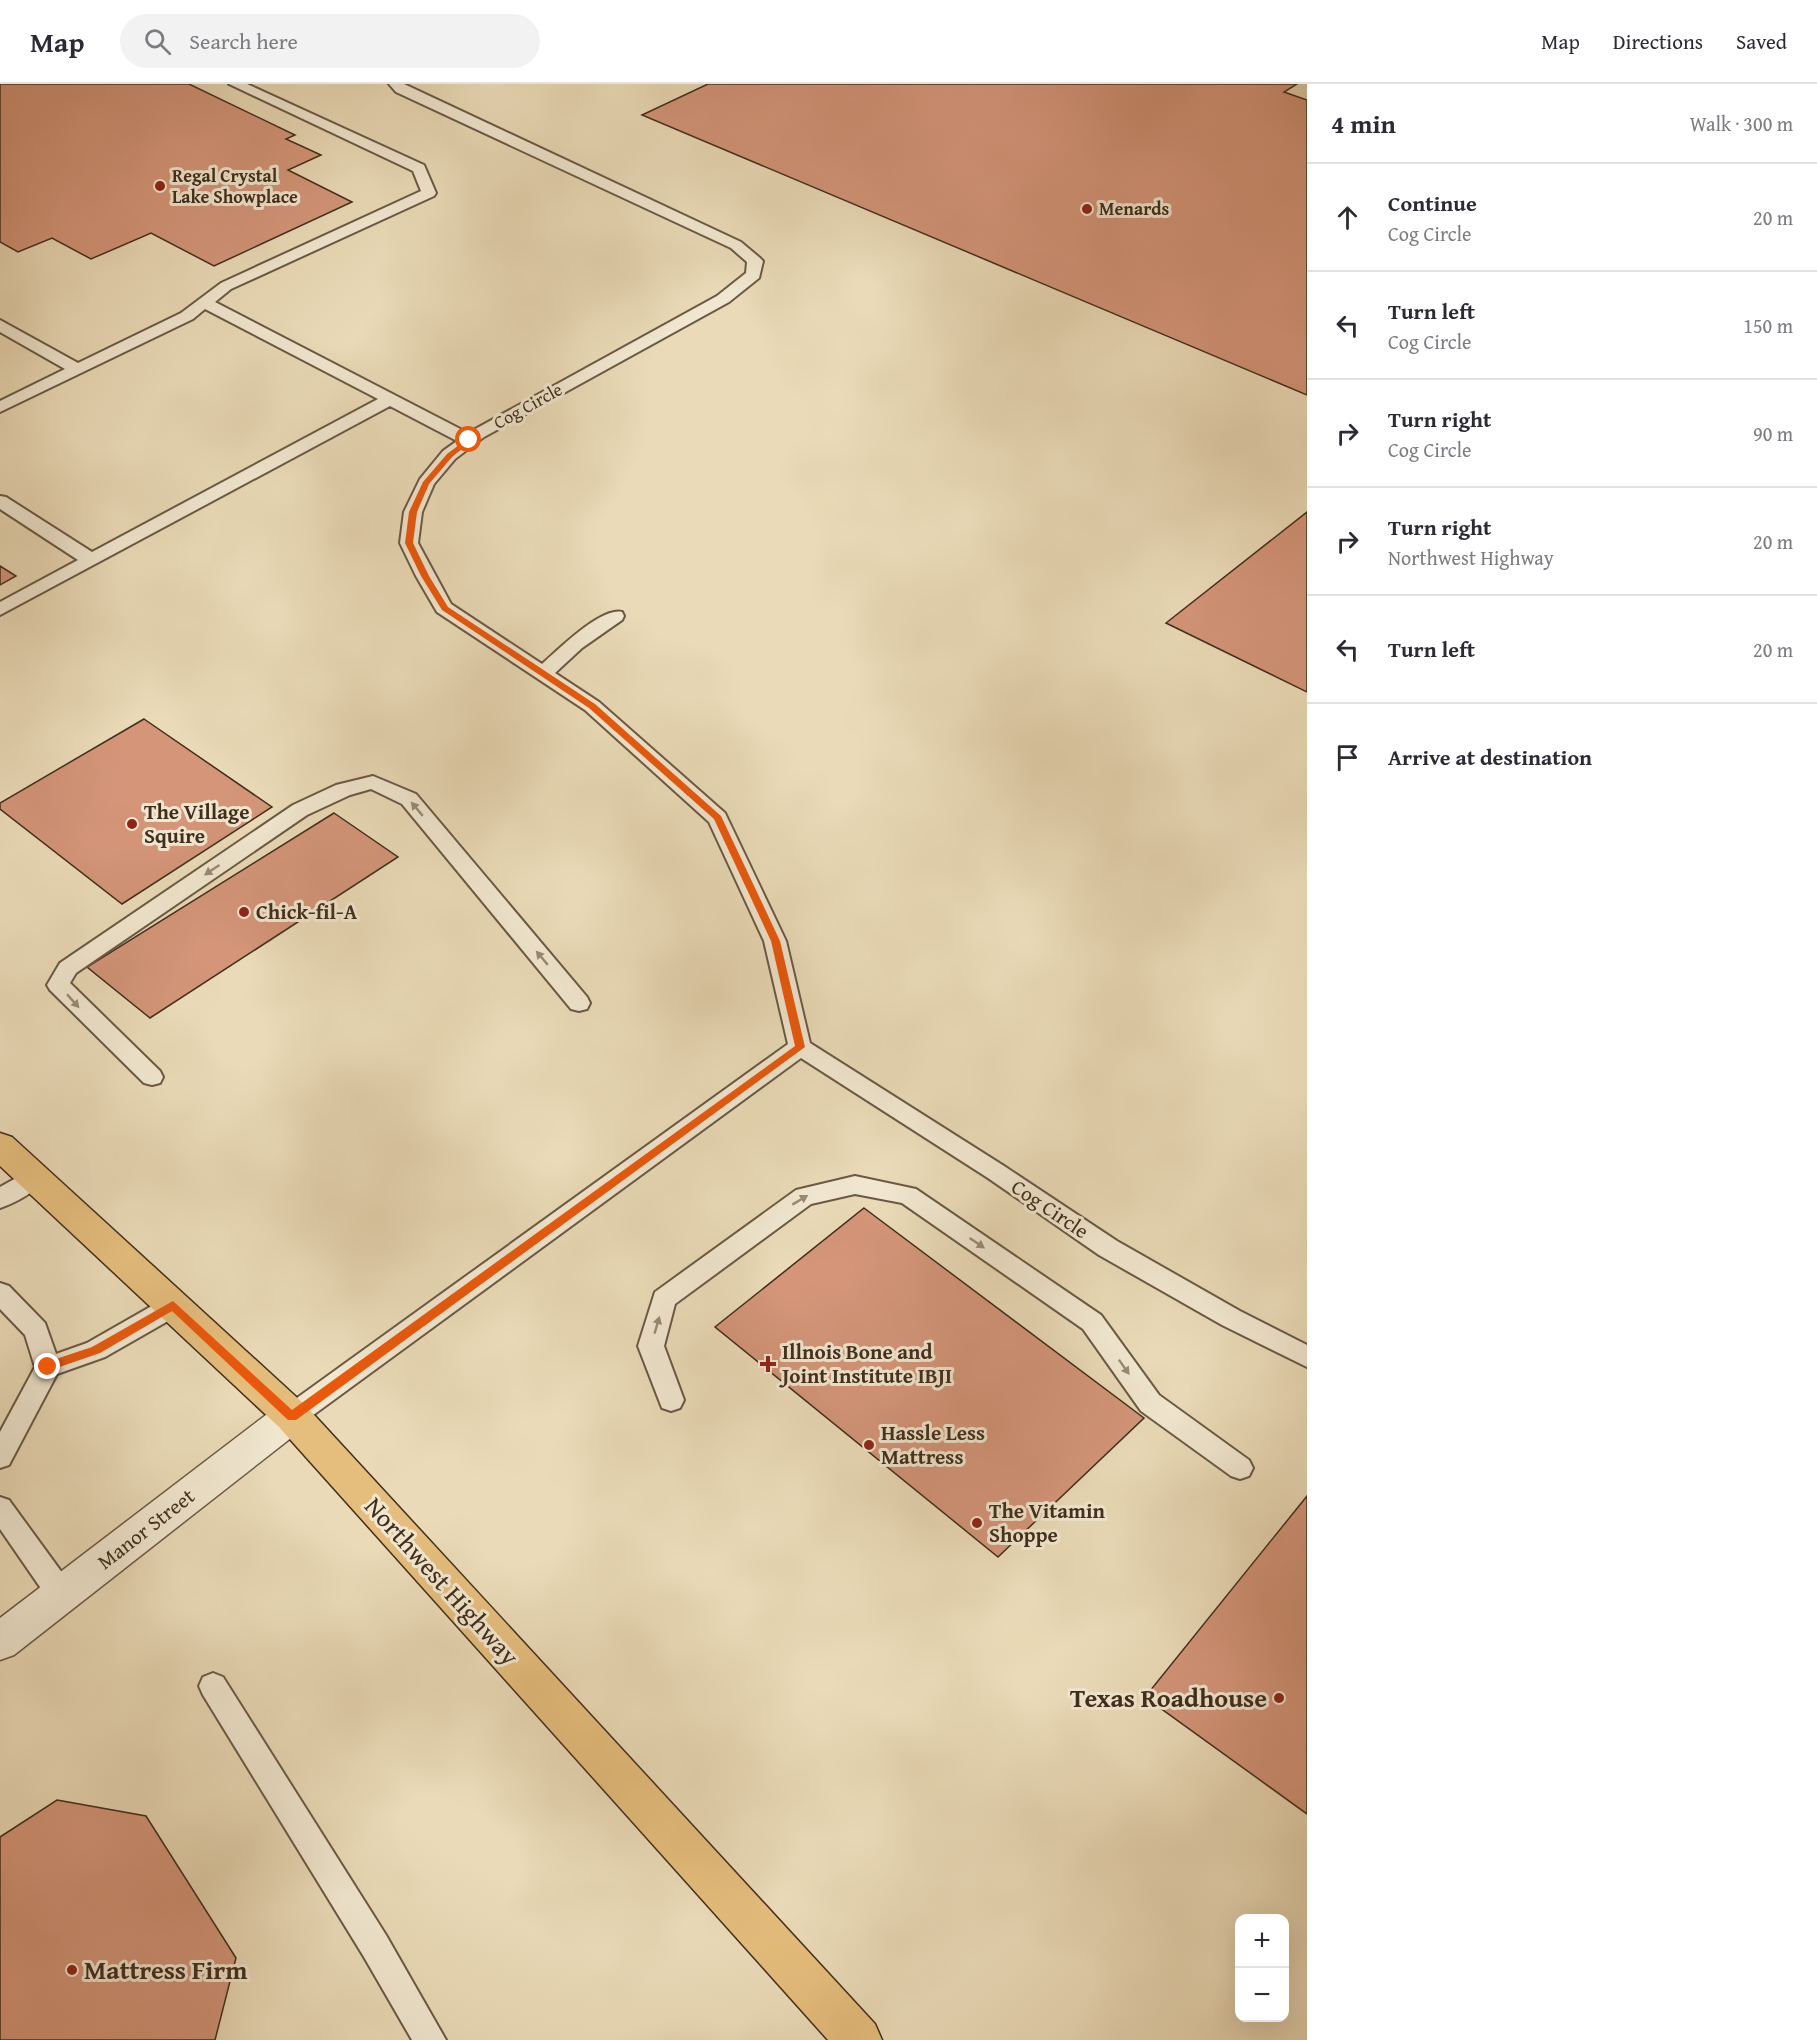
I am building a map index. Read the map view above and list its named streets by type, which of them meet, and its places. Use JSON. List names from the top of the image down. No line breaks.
{"streets":{"main road":["Northwest Highway"],"street":["Manor Street"],"lane":["Cog Circle"]},"crossings":[["Manor Street","Northwest Highway"]],"places":{"other":["Regal Crystal Lake Showplace","Menards","The Village Squire","Chick-fil-A","Hassle Less Mattress","The Vitamin Shoppe","Texas Roadhouse","Mattress Firm"],"health":["Illnois Bone and Joint Institute IBJI"]},"page":{"header":"Map","search":"Search here","nav":["Map","Directions","Saved"],"heading":["4 min","Walk · 300 m"],"list":[["Continue","Cog Circle","20 m"],["Turn left","Cog Circle","150 m"],["Turn right","Cog Circle","90 m"],["Turn right","Northwest Highway","20 m"],["Turn left","20 m"],"Arrive at destination"],"map_buttons":["+","−"]}}
